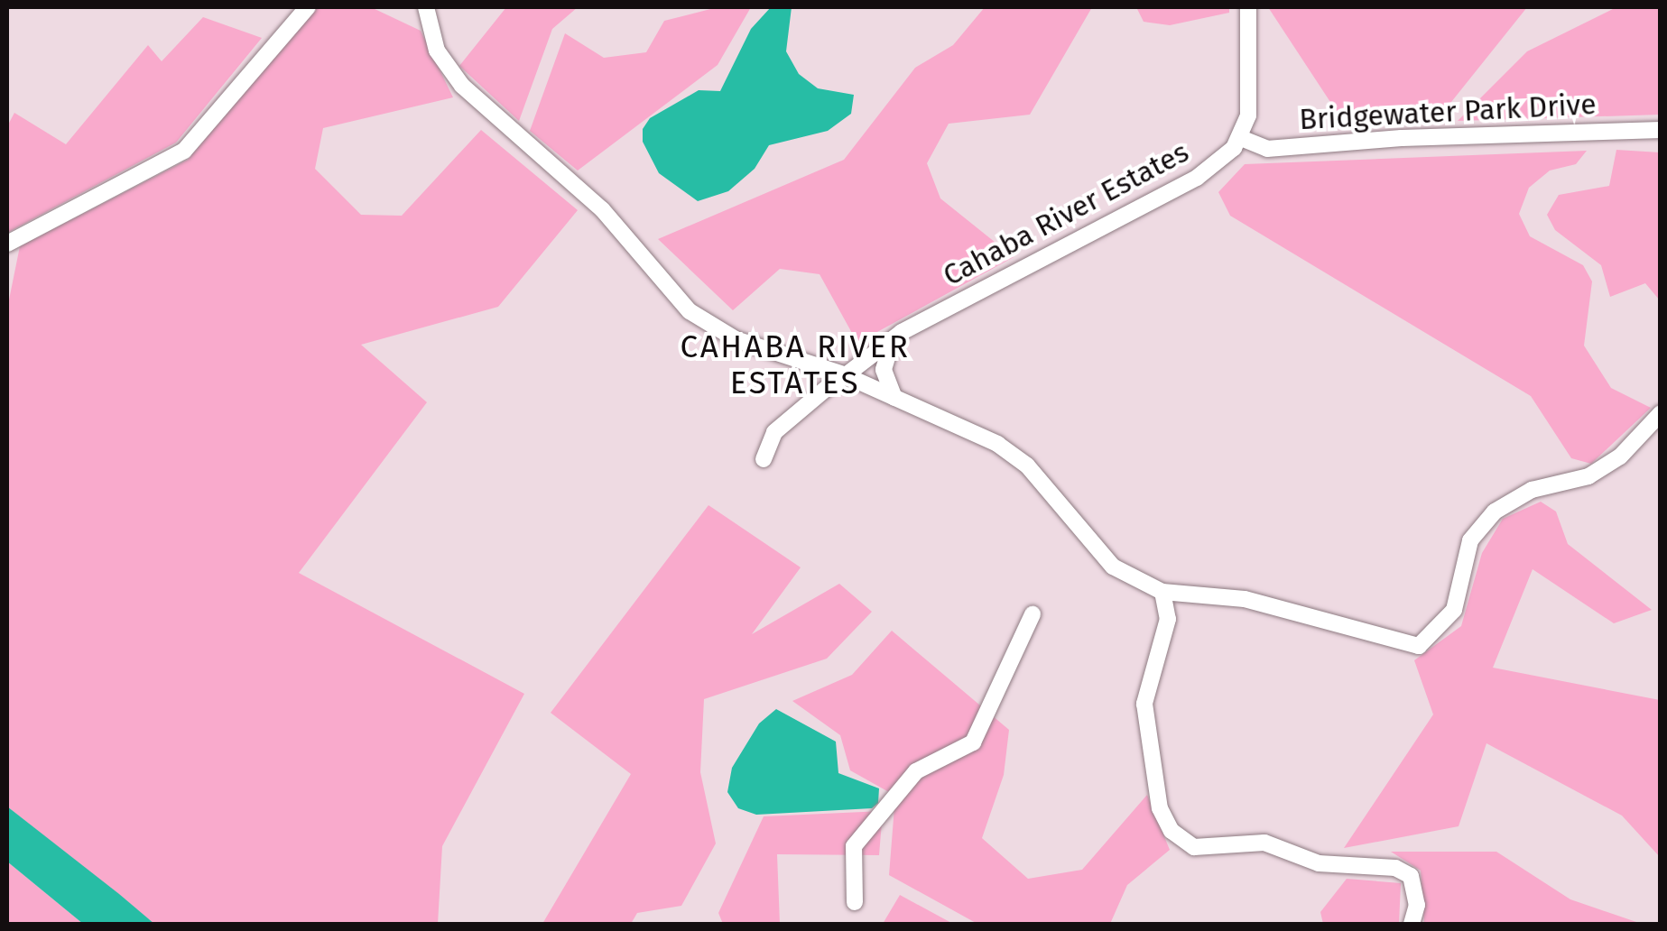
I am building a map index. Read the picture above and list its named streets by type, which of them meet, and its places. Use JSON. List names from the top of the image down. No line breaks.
{"streets":{"street":["Bridgewater Park Drive","Cahaba River Estates"]},"crossings":[["Bridgewater Park Drive","Cahaba River Estates"]],"districts":["CAHABA RIVER ESTATES"]}
